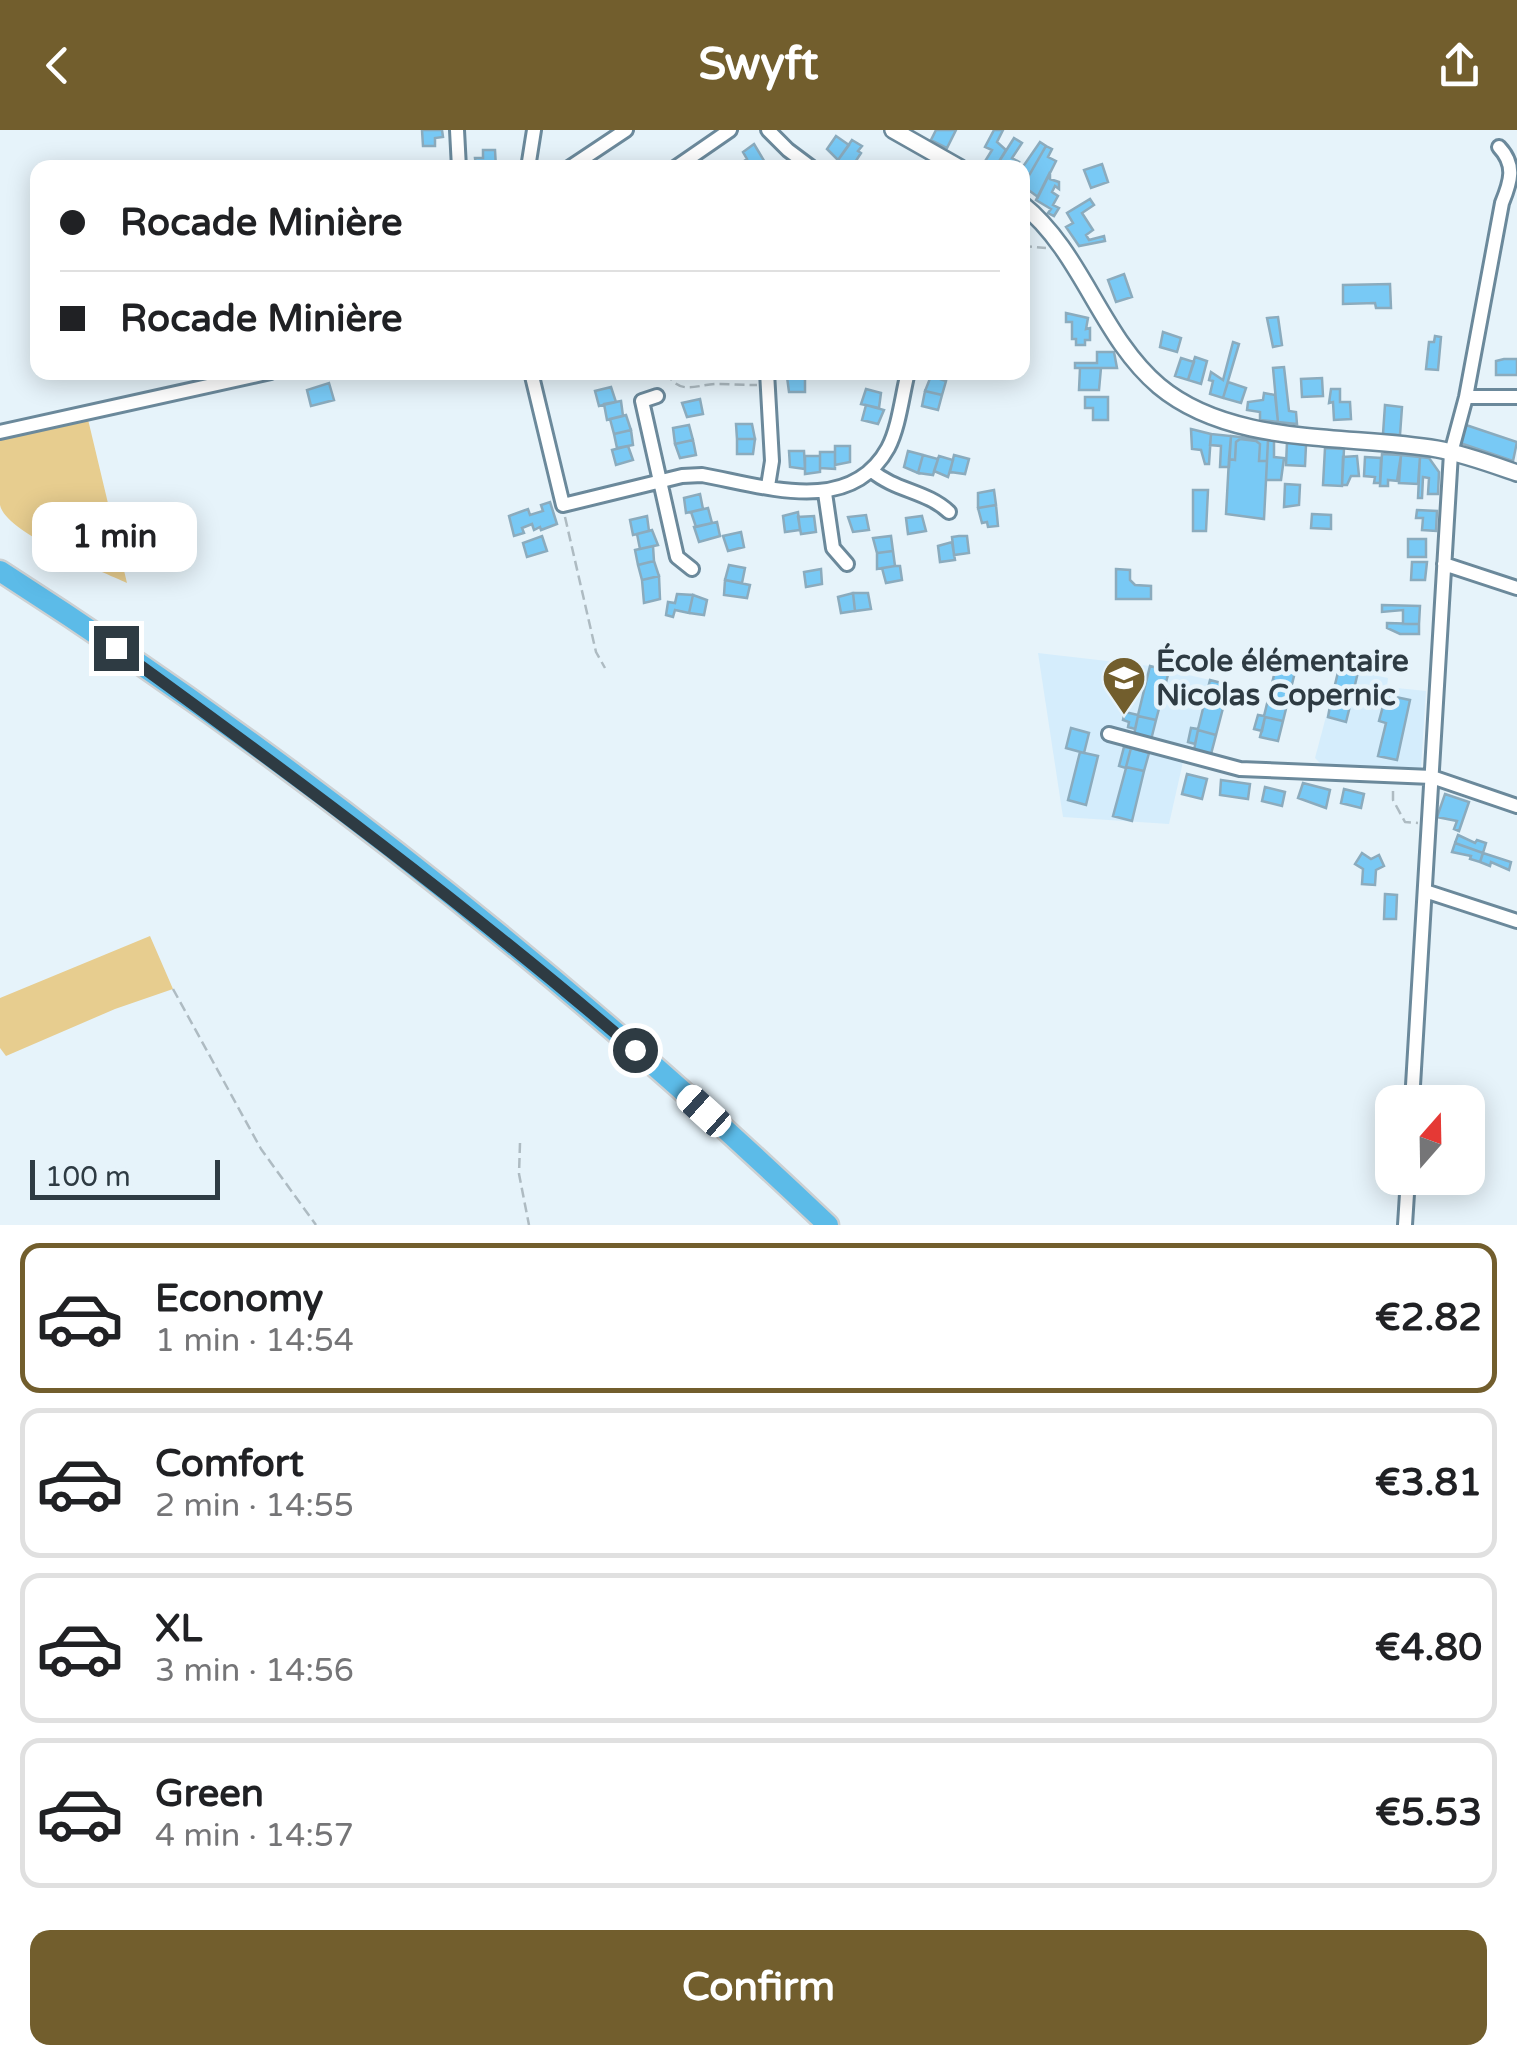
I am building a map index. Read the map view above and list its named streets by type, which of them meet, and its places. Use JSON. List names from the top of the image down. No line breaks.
{"places":{"school or university":["École élémentaire Nicolas Copernic"]},"scale_bar":"100 m","north":"top","page":{"header":"Swyft","banner":["Rocade Minière","Rocade Minière"],"bubble":"1 min","scale":"100 m","list":[{"name":"Economy","note":"1 min · 14:54","value":"€2.82"},{"name":"Comfort","note":"2 min · 14:55","value":"€3.81"},{"name":"XL","note":"3 min · 14:56","value":"€4.80"},{"name":"Green","note":"4 min · 14:57","value":"€5.53"}],"buttons":"Confirm"}}
